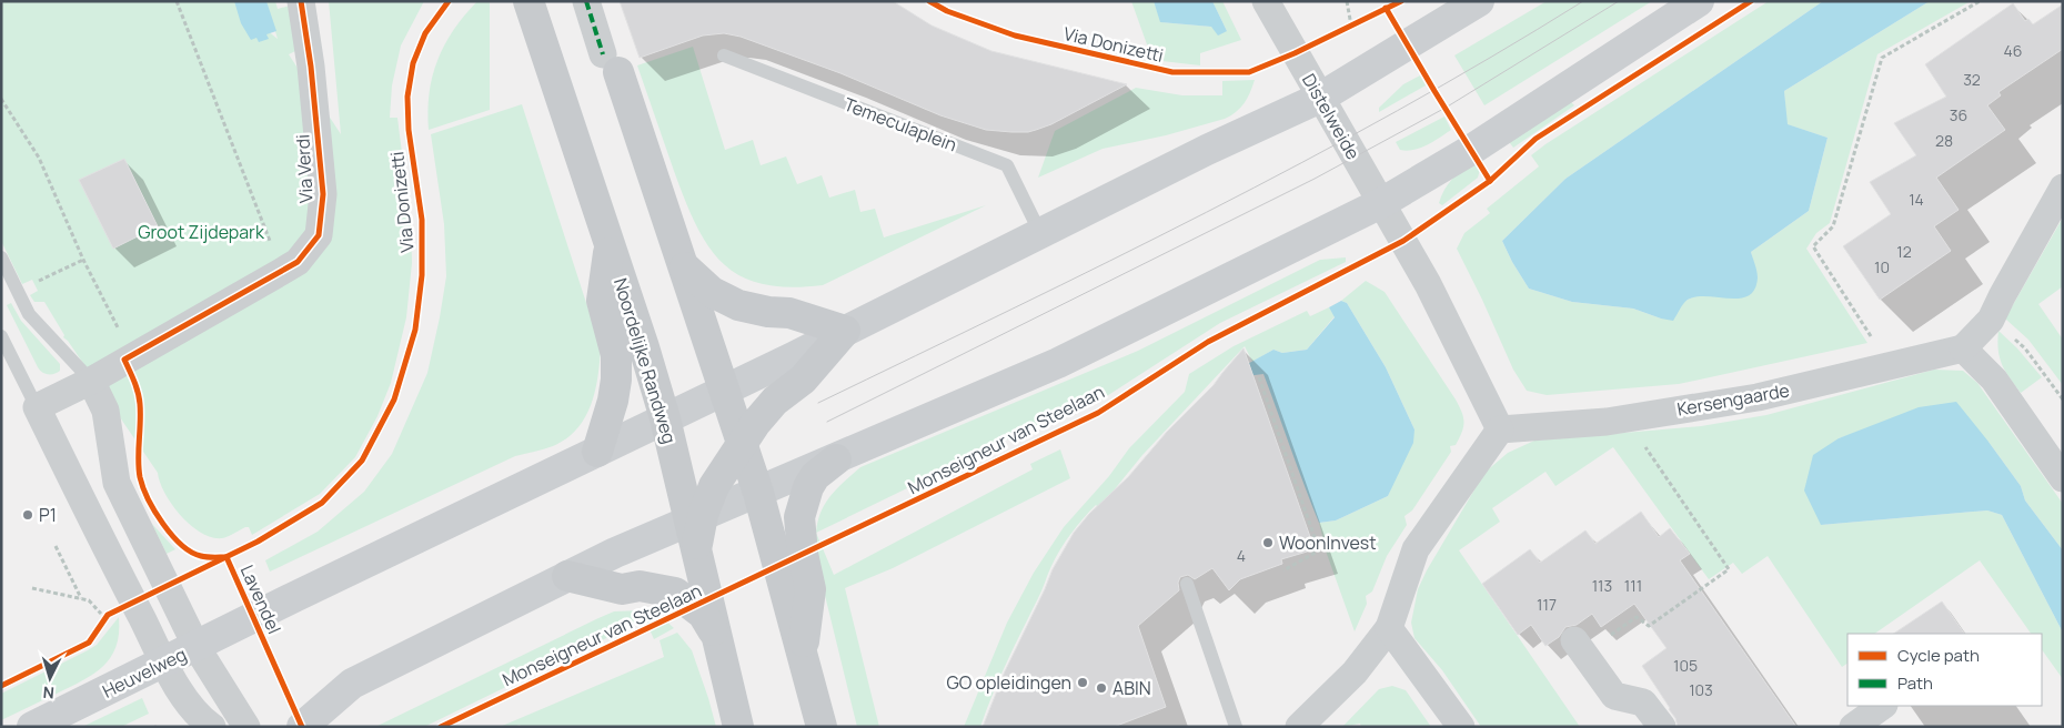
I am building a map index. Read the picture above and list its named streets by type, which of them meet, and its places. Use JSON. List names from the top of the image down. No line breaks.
{"streets":{"main road":["Noordelijke Randweg","Heuvelweg"],"street":["Distelweide","Via Verdi","Kersengaarde"],"lane":["Temeculaplein"],"cycle path":["Via Donizetti","Monseigneur van Steelaan","Lavendel"]},"parks":["Groot Zijdepark"],"places":["P1","WoonInvest","GO opleidingen","ABIN"],"house_numbers":["46","32","36","28","14","12","10","4","113","111","117","105","103"],"legend":["Cycle path","Path"],"north":"bottom"}
